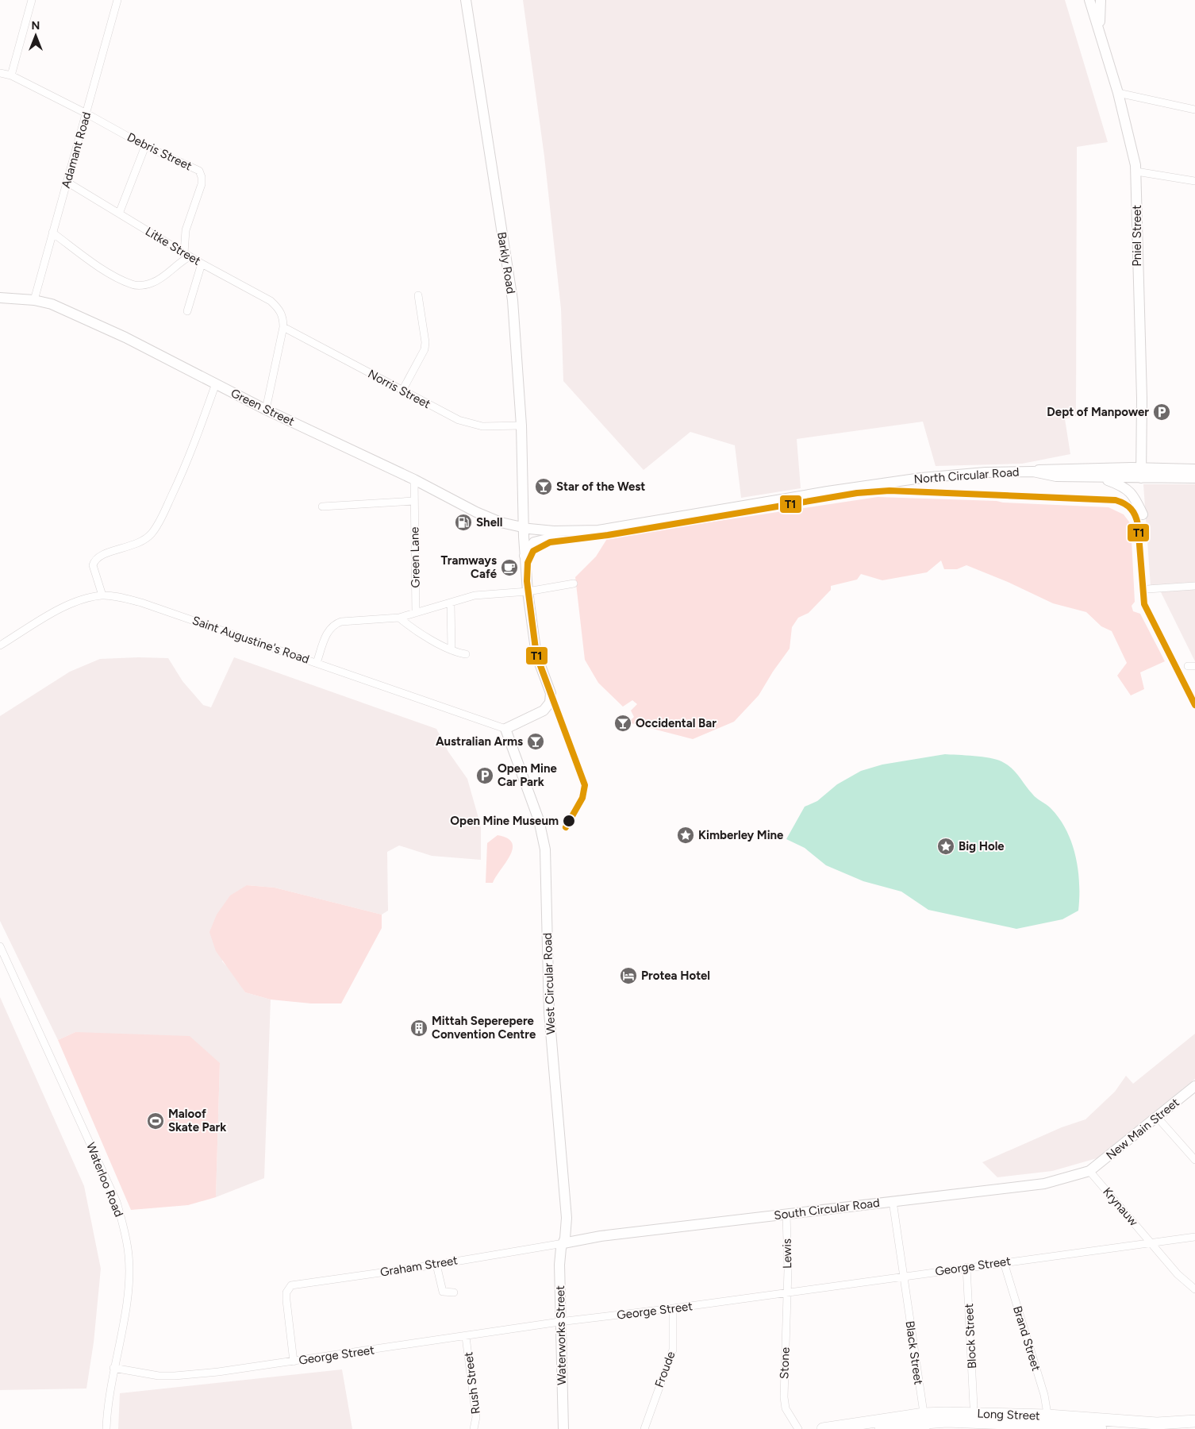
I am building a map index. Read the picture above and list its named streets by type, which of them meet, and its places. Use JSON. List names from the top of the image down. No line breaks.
{"streets":{"highway":["Long Street"],"street":["Adamant Road","Debris Street","Pniel Street","Litke Street","Barkly Road","Norris Street","Green Street","North Circular Road","Green Lane","Saint Augustine's Road","West Circular Road","New Main Street","Waterloo Road","Krynauw","South Circular Road","Lewis","Graham Street","George Street","Waterworks Street","Block Street","Brand Street","Black Street","Stone","Froude","Rush Street"]},"crossings":[["Adamant Road","Debris Street"],["Adamant Road","Litke Street"],["Adamant Road","Green Street"],["Debris Street","Litke Street"],["Pniel Street","North Circular Road"],["Litke Street","Norris Street"],["Barkly Road","Norris Street"],["Barkly Road","Green Street"],["Barkly Road","North Circular Road"],["Barkly Road","Saint Augustine's Road"],["Barkly Road","West Circular Road"],["Green Street","North Circular Road"],["Green Street","Green Lane"],["Saint Augustine's Road","West Circular Road"],["West Circular Road","South Circular Road"],["West Circular Road","Graham Street"],["West Circular Road","Waterworks Street"],["New Main Street","Krynauw"],["New Main Street","South Circular Road"],["Waterloo Road","George Street"],["Krynauw","South Circular Road"],["Krynauw","George Street"],["South Circular Road","Lewis"],["South Circular Road","Graham Street"],["South Circular Road","Waterworks Street"],["South Circular Road","Black Street"],["Lewis","George Street"],["Lewis","Stone"],["Graham Street","George Street"],["Graham Street","Waterworks Street"],["George Street","Waterworks Street"],["George Street","Block Street"],["George Street","Brand Street"],["George Street","Black Street"],["George Street","Stone"],["George Street","Froude"],["George Street","Rush Street"],["Brand Street","Long Street"],["Black Street","Long Street"]],"places":{"parking":["Dept of Manpower","Open Mine Car Park"],"bar":["Star of the West","Occidental Bar","Australian Arms"],"fuel station":["Shell"],"cafe":["Tramways Café"],"other":["Open Mine Museum"],"place":["Kimberley Mine","Big Hole"],"hotel":["Protea Hotel"],"building":["Mittah Seperepere Convention Centre"],"sports":["Maloof Skate Park"]},"lines":["transit line T1"],"north":"top"}
